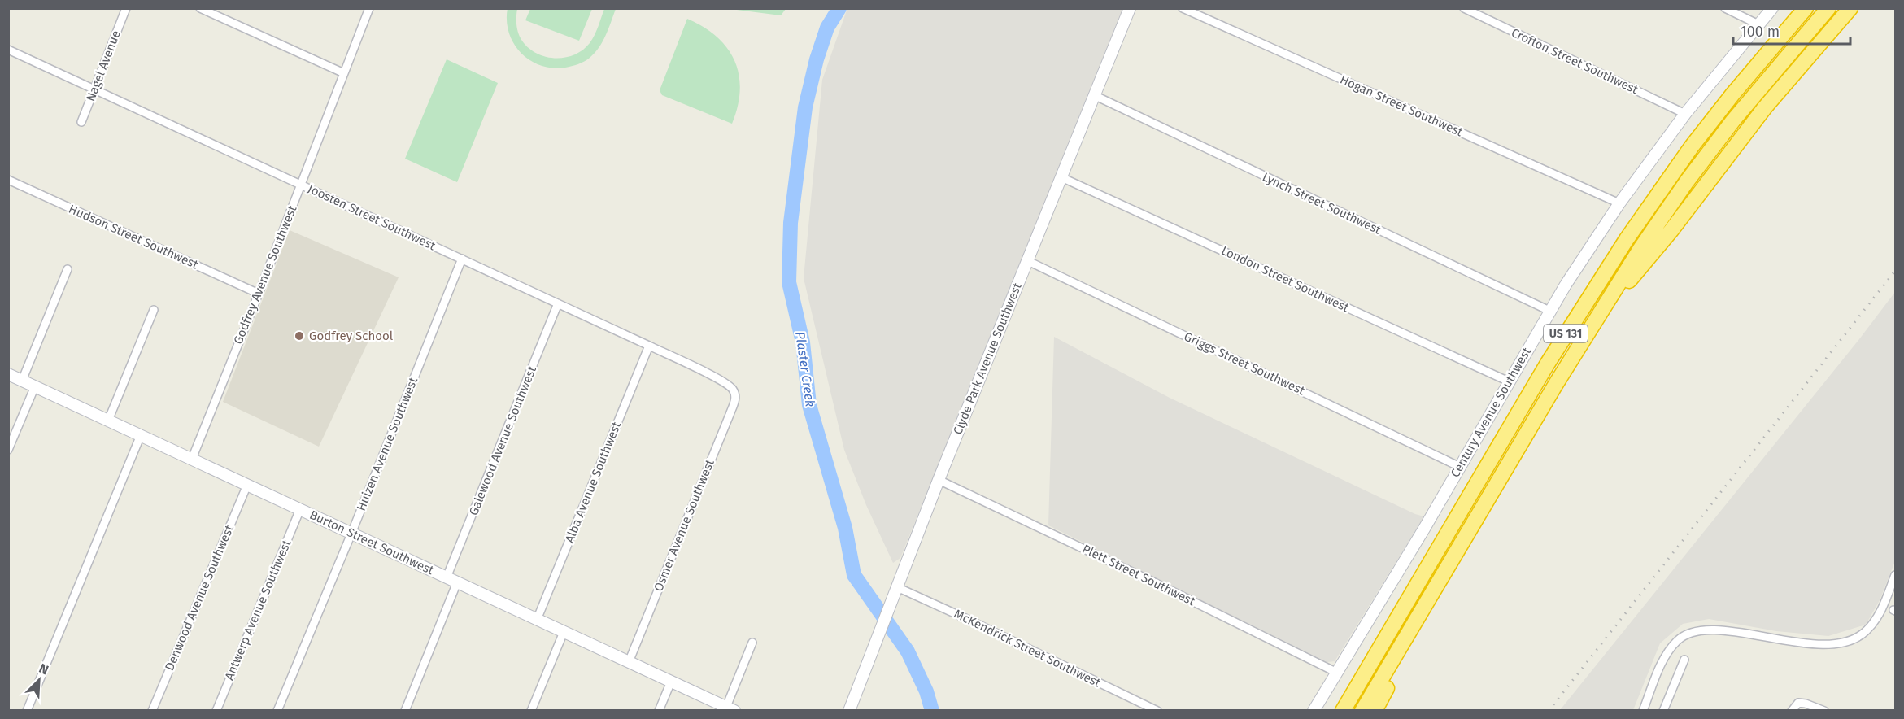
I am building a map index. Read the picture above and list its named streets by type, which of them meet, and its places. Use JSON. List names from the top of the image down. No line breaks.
{"streets":{"highway":["US 131"],"main road":["Clyde Park Avenue Southwest","Century Avenue Southwest","Burton Street Southwest"],"street":["Crofton Street Southwest","Nagel Avenue","Hogan Street Southwest","Lynch Street Southwest","Joosten Street Southwest","Hudson Street Southwest","Godfrey Avenue Southwest","London Street Southwest","Griggs Street Southwest","Galewood Avenue Southwest","Huizen Avenue Southwest","Alba Avenue Southwest","Osmer Avenue Southwest","Plett Street Southwest","Denwood Avenue Southwest","Antwerp Avenue Southwest","McKendrick Street Southwest"]},"crossings":[["Crofton Street Southwest","Century Avenue Southwest"],["Nagel Avenue","Joosten Street Southwest"],["Hogan Street Southwest","Century Avenue Southwest"],["Lynch Street Southwest","Clyde Park Avenue Southwest"],["Lynch Street Southwest","Century Avenue Southwest"],["Joosten Street Southwest","Godfrey Avenue Southwest"],["Joosten Street Southwest","Galewood Avenue Southwest"],["Joosten Street Southwest","Huizen Avenue Southwest"],["Joosten Street Southwest","Alba Avenue Southwest"],["Joosten Street Southwest","Osmer Avenue Southwest"],["Hudson Street Southwest","Godfrey Avenue Southwest"],["Godfrey Avenue Southwest","Burton Street Southwest"],["London Street Southwest","Clyde Park Avenue Southwest"],["London Street Southwest","Century Avenue Southwest"],["Clyde Park Avenue Southwest","Griggs Street Southwest"],["Clyde Park Avenue Southwest","Plett Street Southwest"],["Clyde Park Avenue Southwest","McKendrick Street Southwest"],["Griggs Street Southwest","Century Avenue Southwest"],["Century Avenue Southwest","Plett Street Southwest"],["Galewood Avenue Southwest","Burton Street Southwest"],["Huizen Avenue Southwest","Burton Street Southwest"],["Alba Avenue Southwest","Burton Street Southwest"],["Osmer Avenue Southwest","Burton Street Southwest"],["Burton Street Southwest","Denwood Avenue Southwest"],["Burton Street Southwest","Antwerp Avenue Southwest"]],"water":["Plaster Creek"],"places":["Godfrey School"],"scale_bar":"100 m","north":"top right"}
